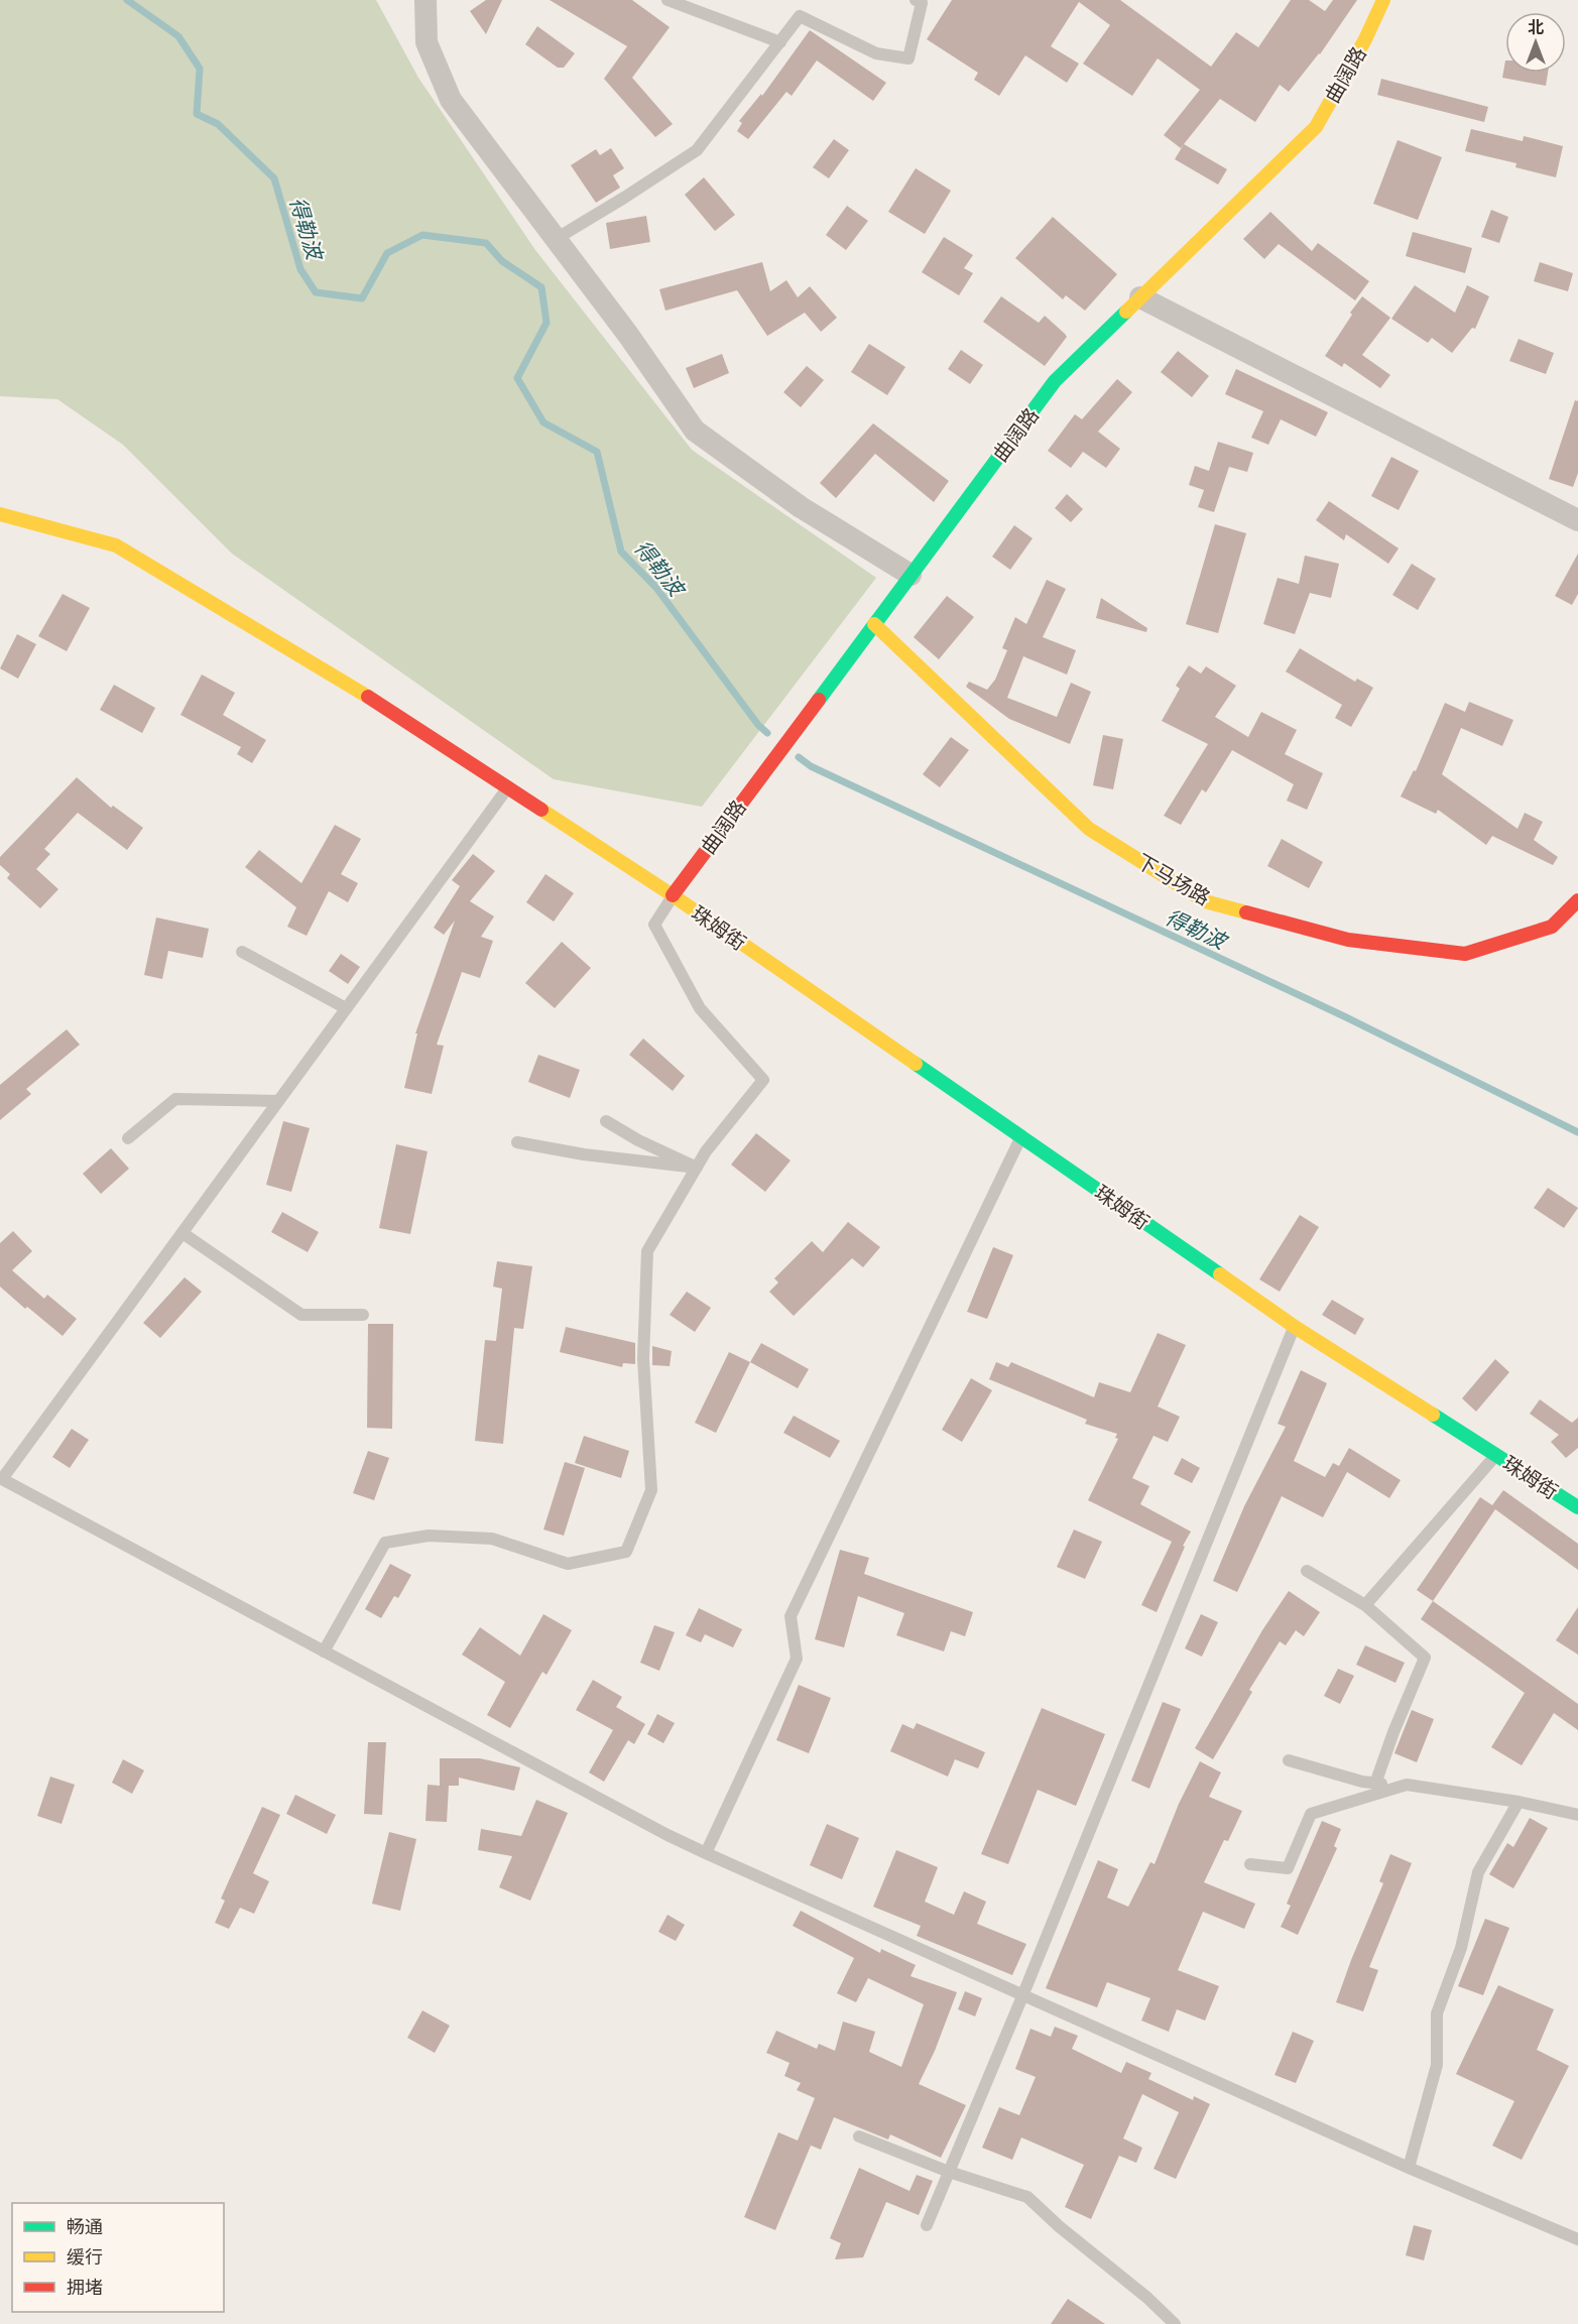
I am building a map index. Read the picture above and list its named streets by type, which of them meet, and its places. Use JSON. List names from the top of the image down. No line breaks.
{"streets":{"street":["曲阔路","下马场路","珠姆街"]},"crossings":[["曲阔路","下马场路"],["曲阔路","珠姆街"]],"water":["得勒波"],"legend":["畅通","缓行","拥堵"],"north":"top"}
